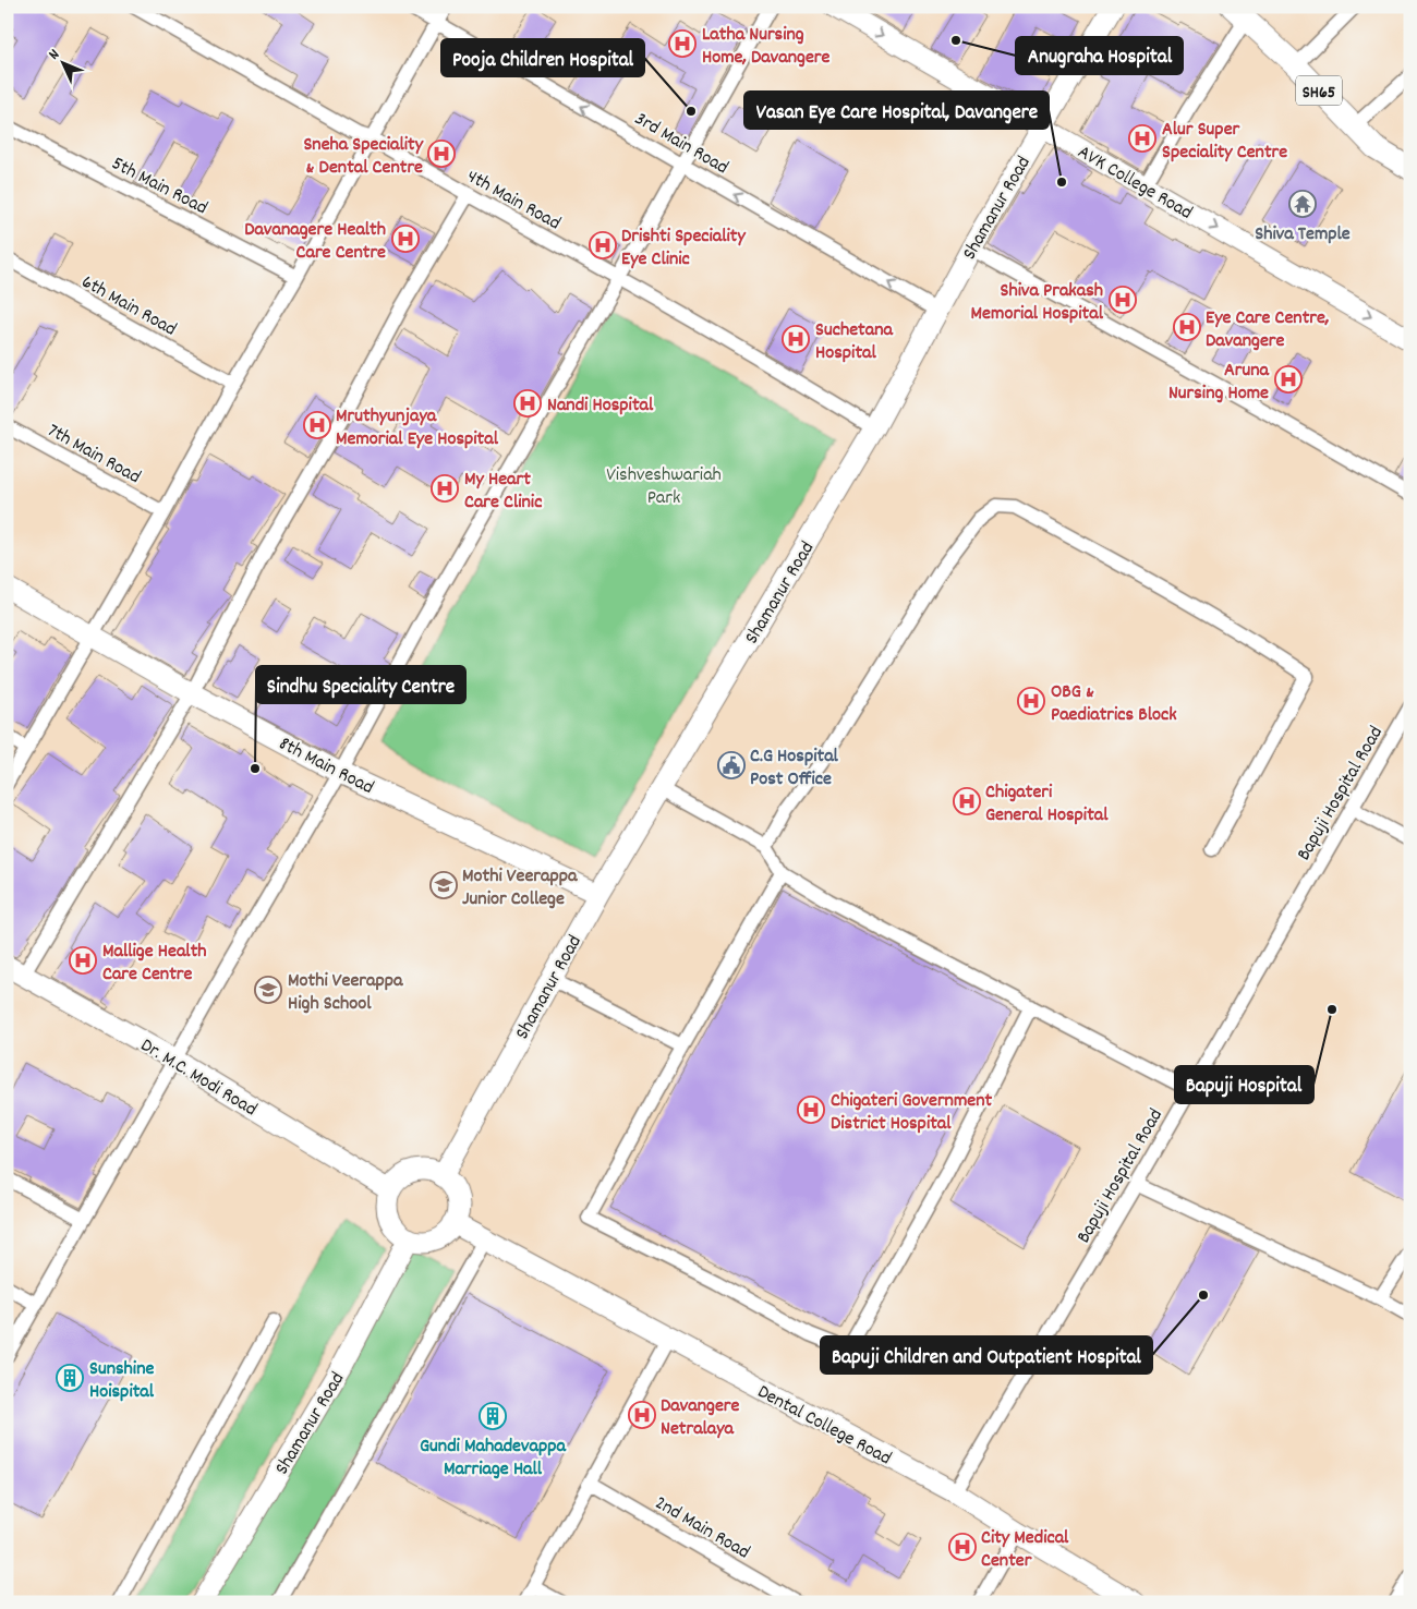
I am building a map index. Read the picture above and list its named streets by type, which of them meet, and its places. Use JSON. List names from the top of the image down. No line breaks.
{"streets":{"main road":["SH65","AVK College Road","Shamanur Road","8th Main Road","Dr. M.C. Modi Road","Dental College Road"],"street":["3rd Main Road","5th Main Road","4th Main Road","6th Main Road","7th Main Road","Bapuji Hospital Road","2nd Main Road"]},"crossings":[["3rd Main Road","Shamanur Road"],["AVK College Road","Shamanur Road"],["4th Main Road","Shamanur Road"],["Shamanur Road","8th Main Road"],["Shamanur Road","Dr. M.C. Modi Road"],["Shamanur Road","Dental College Road"],["Bapuji Hospital Road","Dental College Road"],["Dr. M.C. Modi Road","Dental College Road"]],"one_way":["3rd Main Road"],"parks":["Vishveshwariah Park"],"places":{"other":["Anugraha Hospital","Pooja Children Hospital","Vasan Eye Care Hospital, Davangere","Sindhu Speciality Centre","Bapuji Hospital","Bapuji Children and Outpatient Hospital"],"hospital":["Latha Nursing Home, Davangere","Alur Super Speciality Centre","Sneha Speciality & Dental Centre","Davanagere Health Care Centre","Drishti Speciality Eye Clinic","Shiva Prakash Memorial Hospital","Eye Care Centre, Davangere","Suchetana Hospital","Aruna Nursing Home","Nandi Hospital","Mruthyunjaya Memorial Eye Hospital","My Heart Care Clinic","OBG & Paediatrics Block","Chigateri General Hospital","Mallige Health Care Centre","Chigateri Government District Hospital","Davangere Netralaya","City Medical Center"],"temple":["Shiva Temple"],"public building":["C.G Hospital Post Office"],"school or university":["Mothi Veerappa Junior College","Mothi Veerappa High School"],"building":["Sunshine Hoispital","Gundi Mahadevappa Marriage Hall"]},"north":"top left"}
